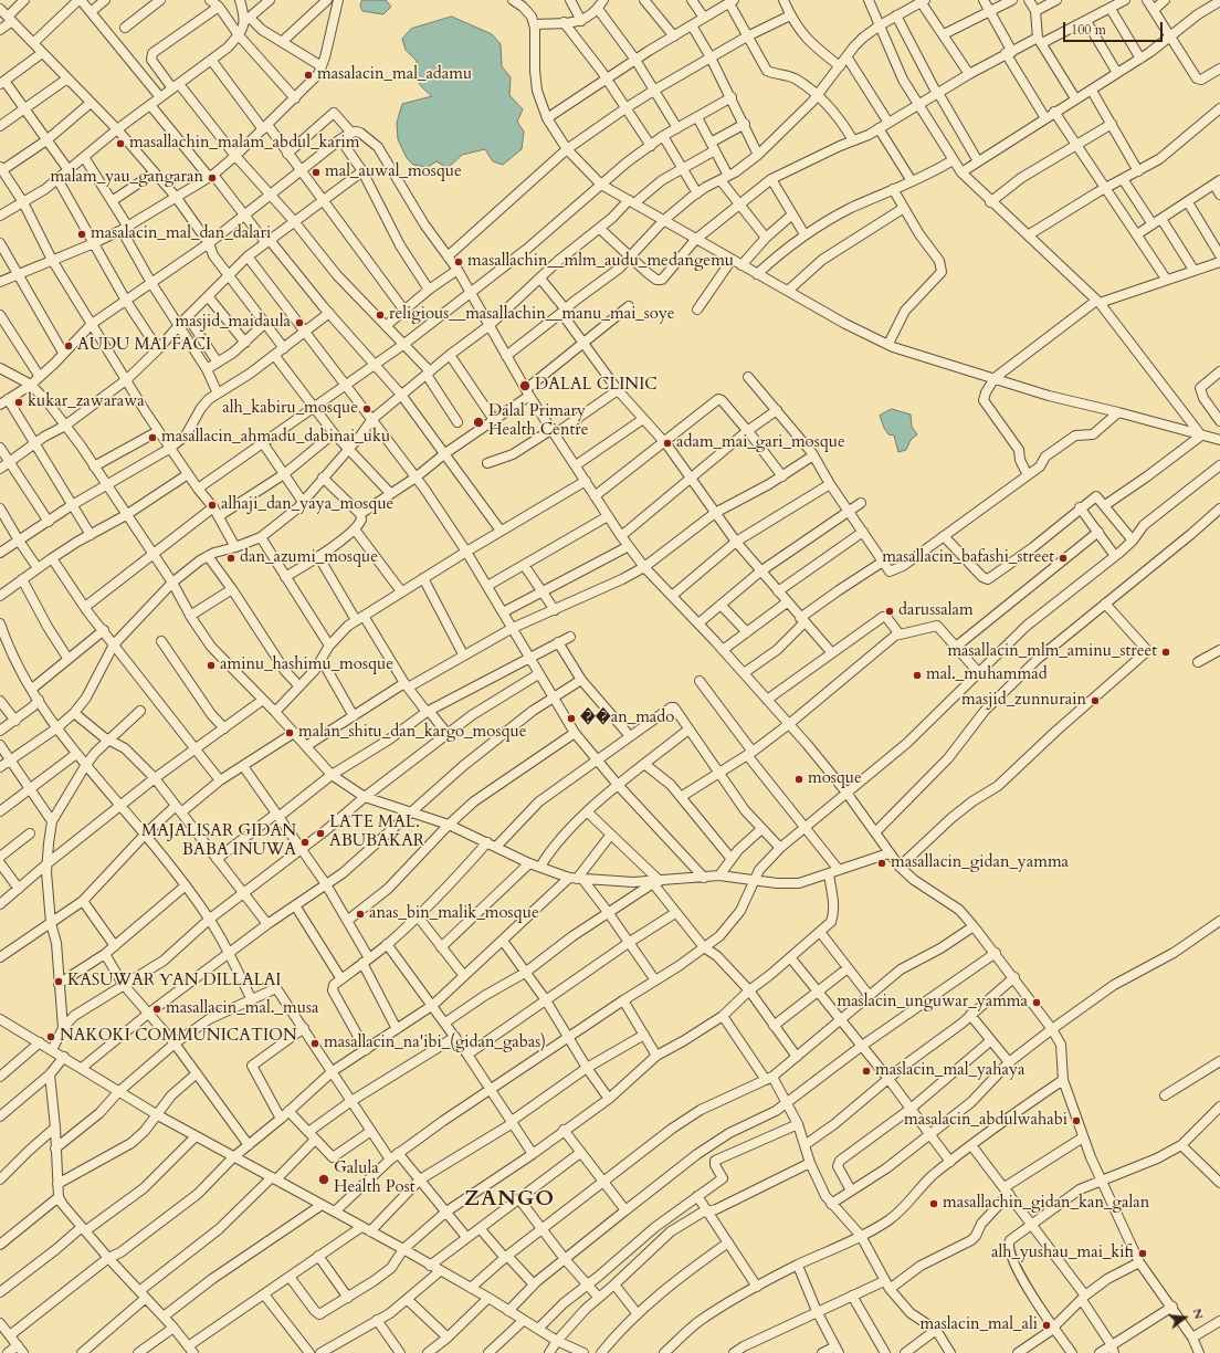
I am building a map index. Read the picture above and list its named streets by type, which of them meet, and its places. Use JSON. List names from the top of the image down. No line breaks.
{"districts":["ZANGO"],"places":["masalacin_mal_adamu","masallachin_malam_abdul_karim","mal_auwal_mosque","malam_yau_gangaran","masalacin_mal_dan_dalari","masallachin__mlm_audu_medangemu","religious__masallachin__manu_mai_soye","masjid_maidaula","AUDU MAI FACI","DALAL CLINIC","kukar_zawarawa","alh_kabiru_mosque","Dalal Primary Health Centre","masallacin_ahmadu_dabinai_uku","adam_mai_gari_mosque","alhaji_dan_yaya_mosque","dan_azumi_mosque","masallacin_bafashi_street","darussalam","masallacin_mlm_aminu_street","aminu_hashimu_mosque","mal._muhammad","masjid_zunnurain","��an_mado","malan_shitu_dan_kargo_mosque","mosque","LATE MAL. ABUBAKAR","MAJALISAR GIDAN BABA INUWA","masallacin_gidan_yamma","anas_bin_malik_mosque","KASUWAR ƳAN DILLALAI","maslacin_unguwar_yamma","masallacin_mal._musa","NAKOKI COMMUNICATION","masallacin_na'ibi_(gidan_gabas)","maslacin_mal_yahaya","masalacin_abdulwahabi","Galula Health Post","masallachin_gidan_kan_galan","alh_yushau_mai_kifi","maslacin_mal_ali"],"scale_bar":"100 m","north":"right"}
